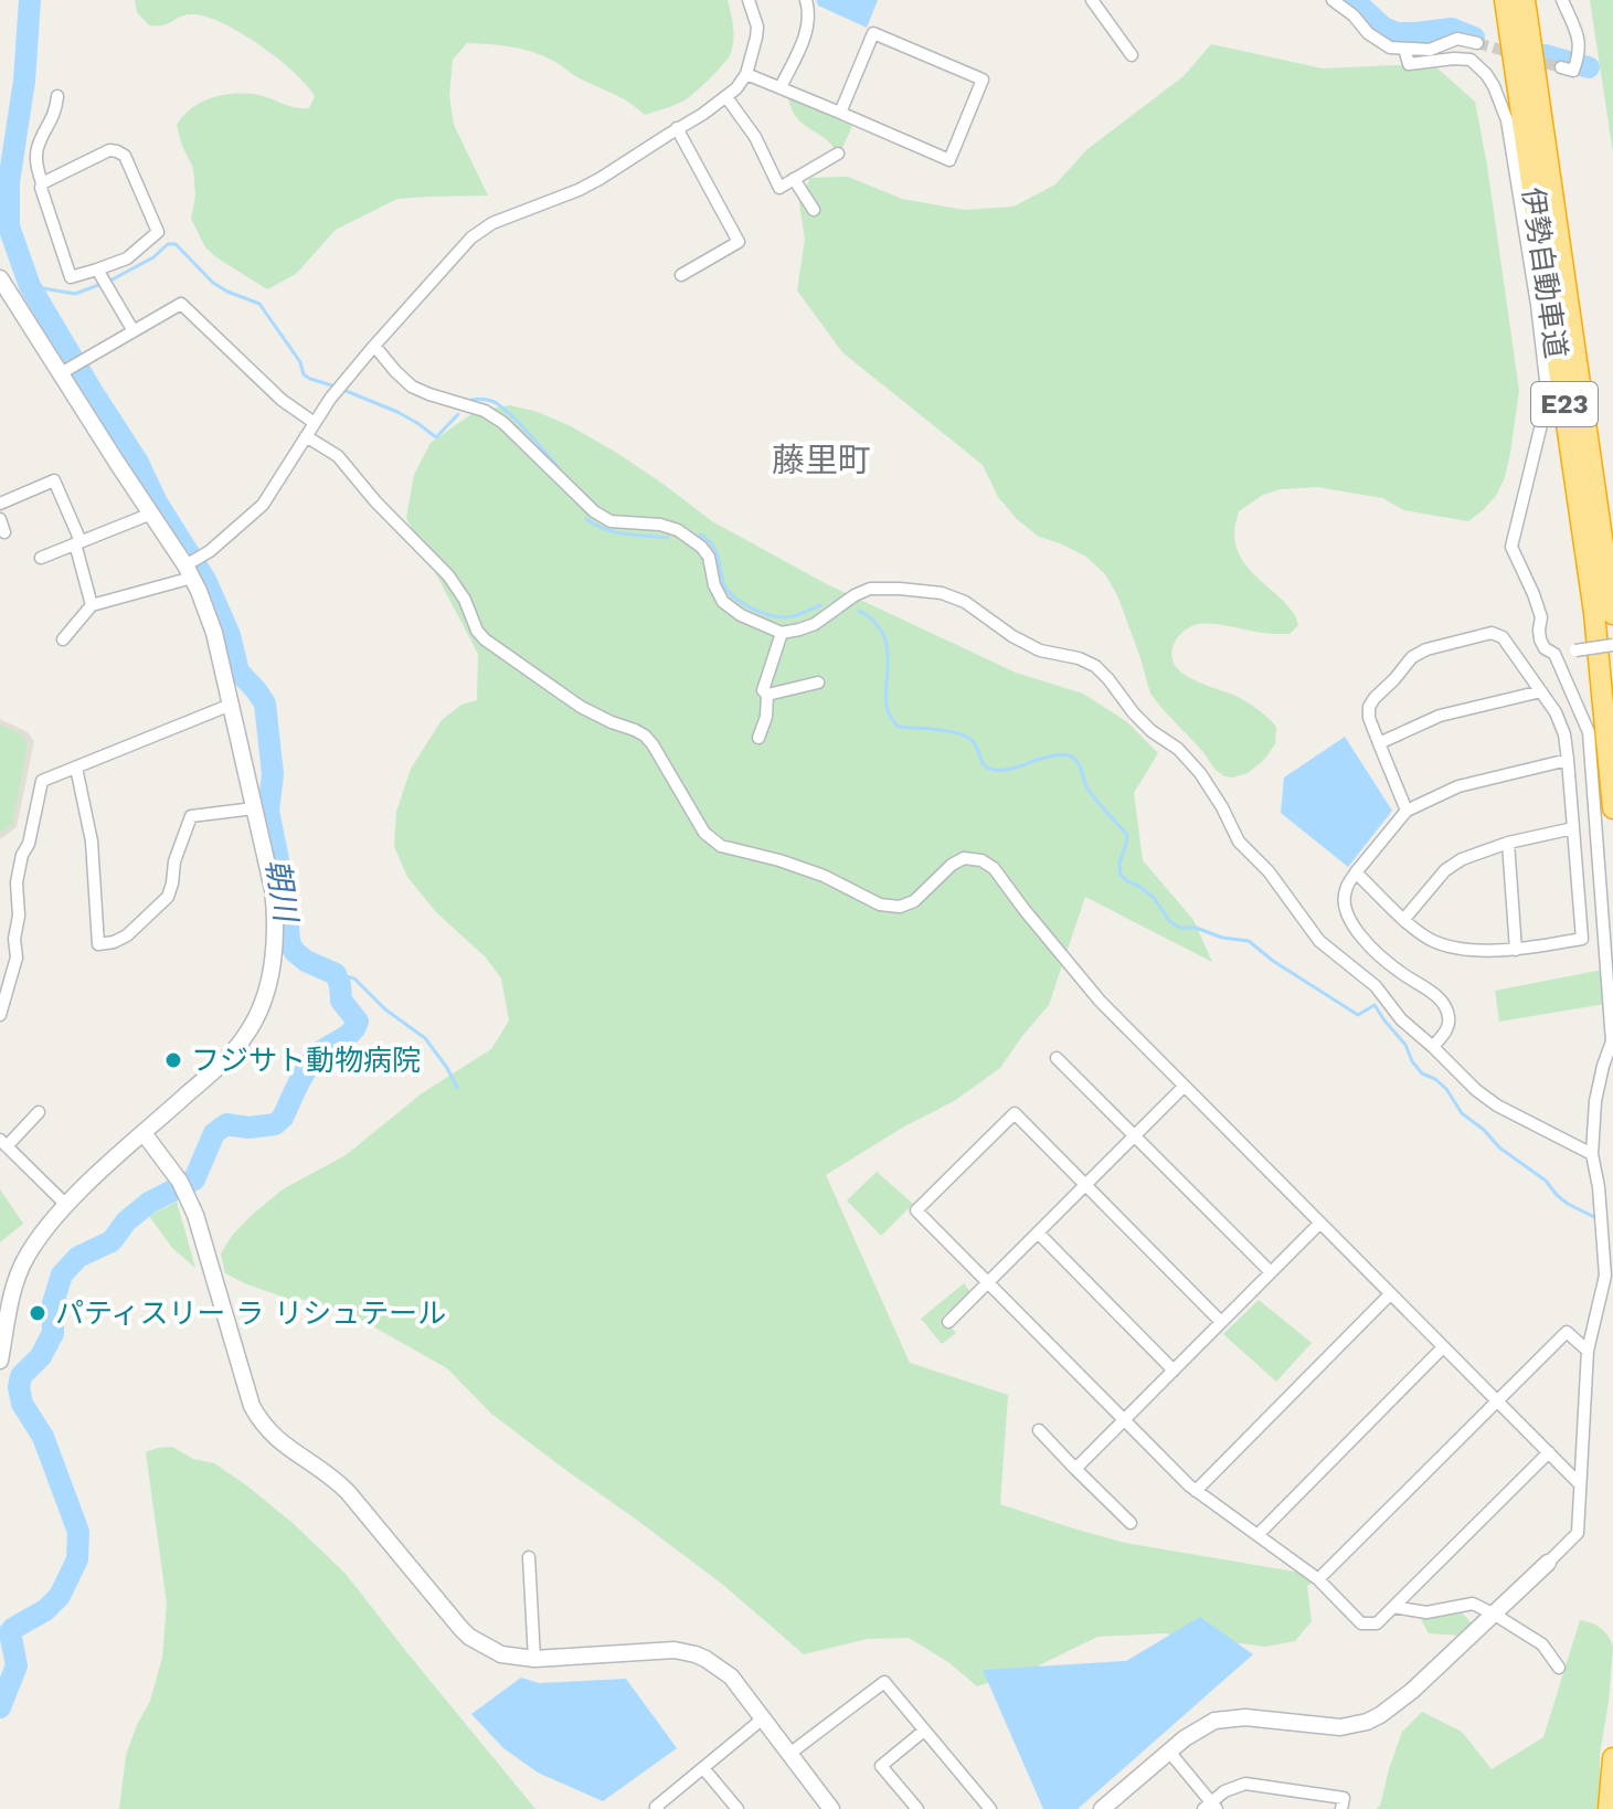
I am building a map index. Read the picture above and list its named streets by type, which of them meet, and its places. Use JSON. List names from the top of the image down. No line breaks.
{"streets":{"highway":["伊勢自動車道","E23"]},"districts":["藤里町"],"water":["朝川"],"places":["フジサト動物病院","パティスリー ラ リシュテール"]}
